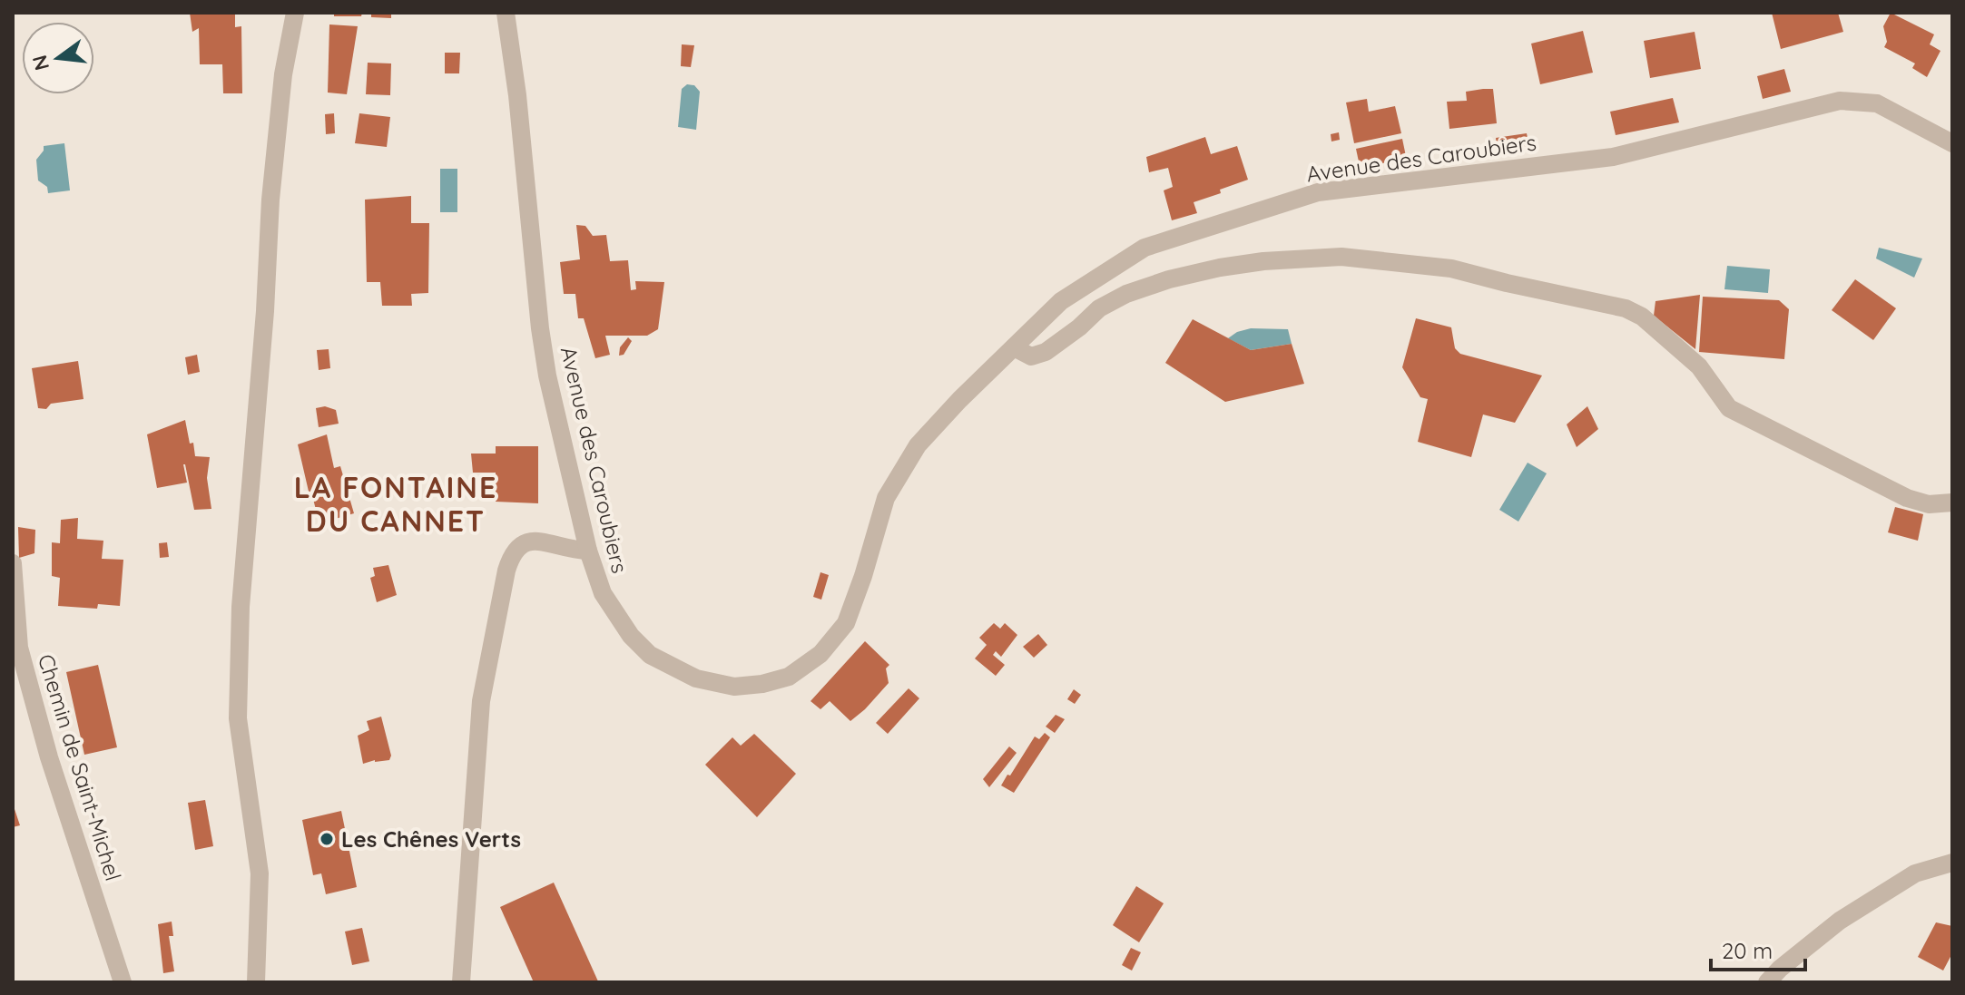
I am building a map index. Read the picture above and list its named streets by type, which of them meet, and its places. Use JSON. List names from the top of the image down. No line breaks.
{"streets":{"street":["Avenue des Caroubiers","Chemin de Saint-Michel"]},"districts":["LA FONTAINE DU CANNET"],"places":["Les Chênes Verts"],"scale_bar":"20 m","north":"left"}
